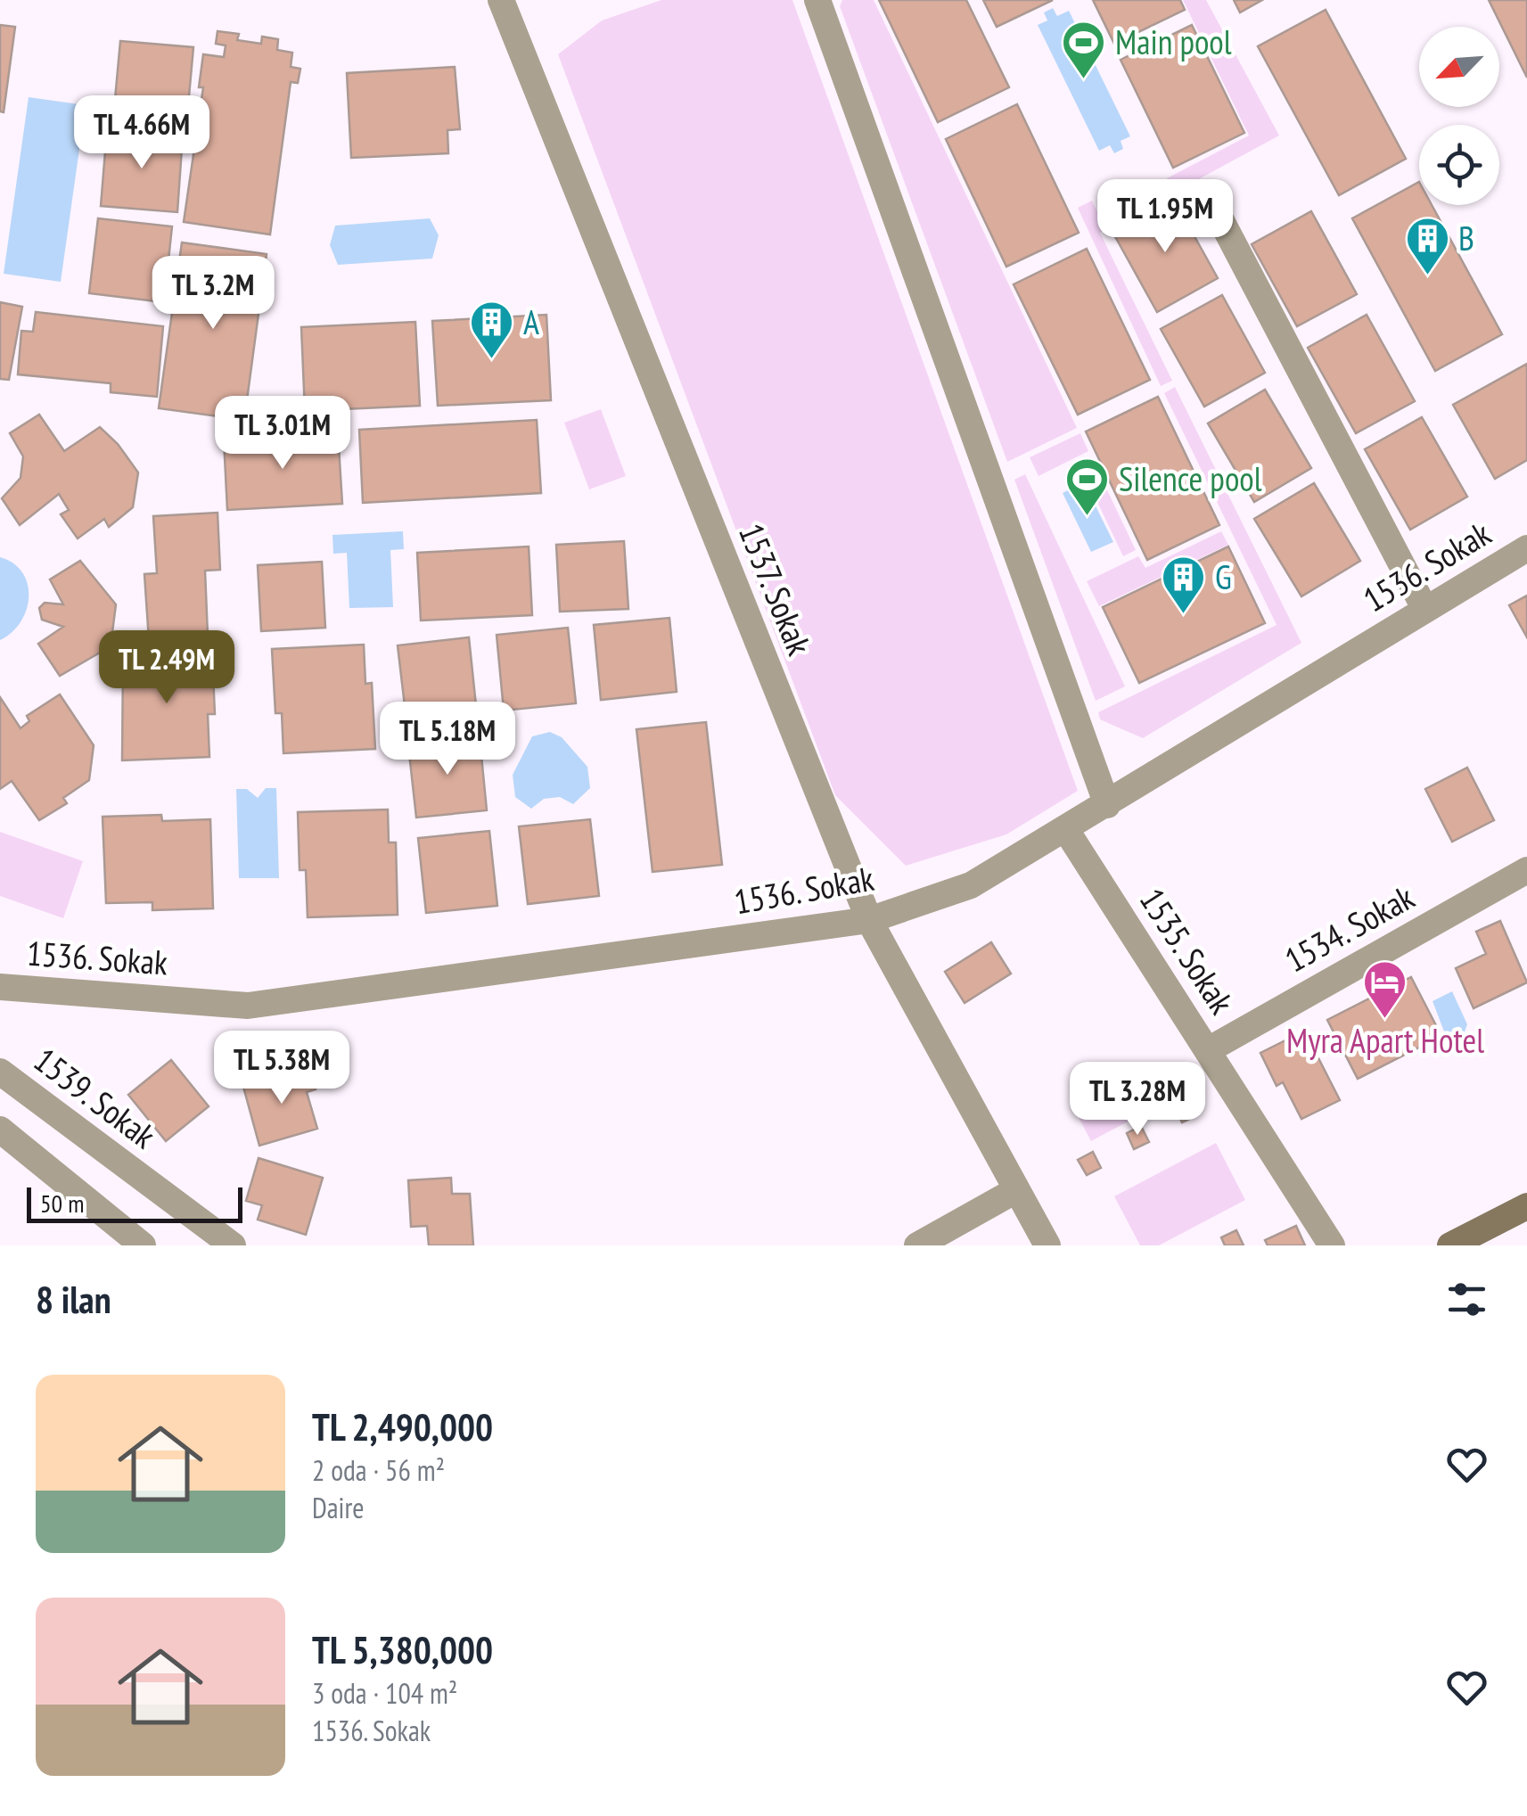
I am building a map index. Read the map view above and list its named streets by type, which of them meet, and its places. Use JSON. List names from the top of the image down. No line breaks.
{"streets":{"street":["1536. Sokak","1537. Sokak","1534. Sokak","1535. Sokak","1539. Sokak"]},"crossings":[["1536. Sokak","1537. Sokak"],["1536. Sokak","1535. Sokak"],["1534. Sokak","1535. Sokak"]],"places":{"sports":["Main pool","Silence pool"],"building":["B","A","G"],"hotel":["Myra Apart Hotel"]},"scale_bar":"50 m","north":"bottom left","page":{"price":["TL 4.66M","TL 1.95M","TL 3.2M","TL 3.01M","TL 2.49M","TL 5.18M","TL 5.38M","TL 3.28M"],"scale":"50 m","heading":"8 ilan","list":[{"name":"TL 2,490,000","note":"2 oda · 56 m² · Daire"},{"name":"TL 5,380,000","note":"3 oda · 104 m² · 1536. Sokak"}]}}
